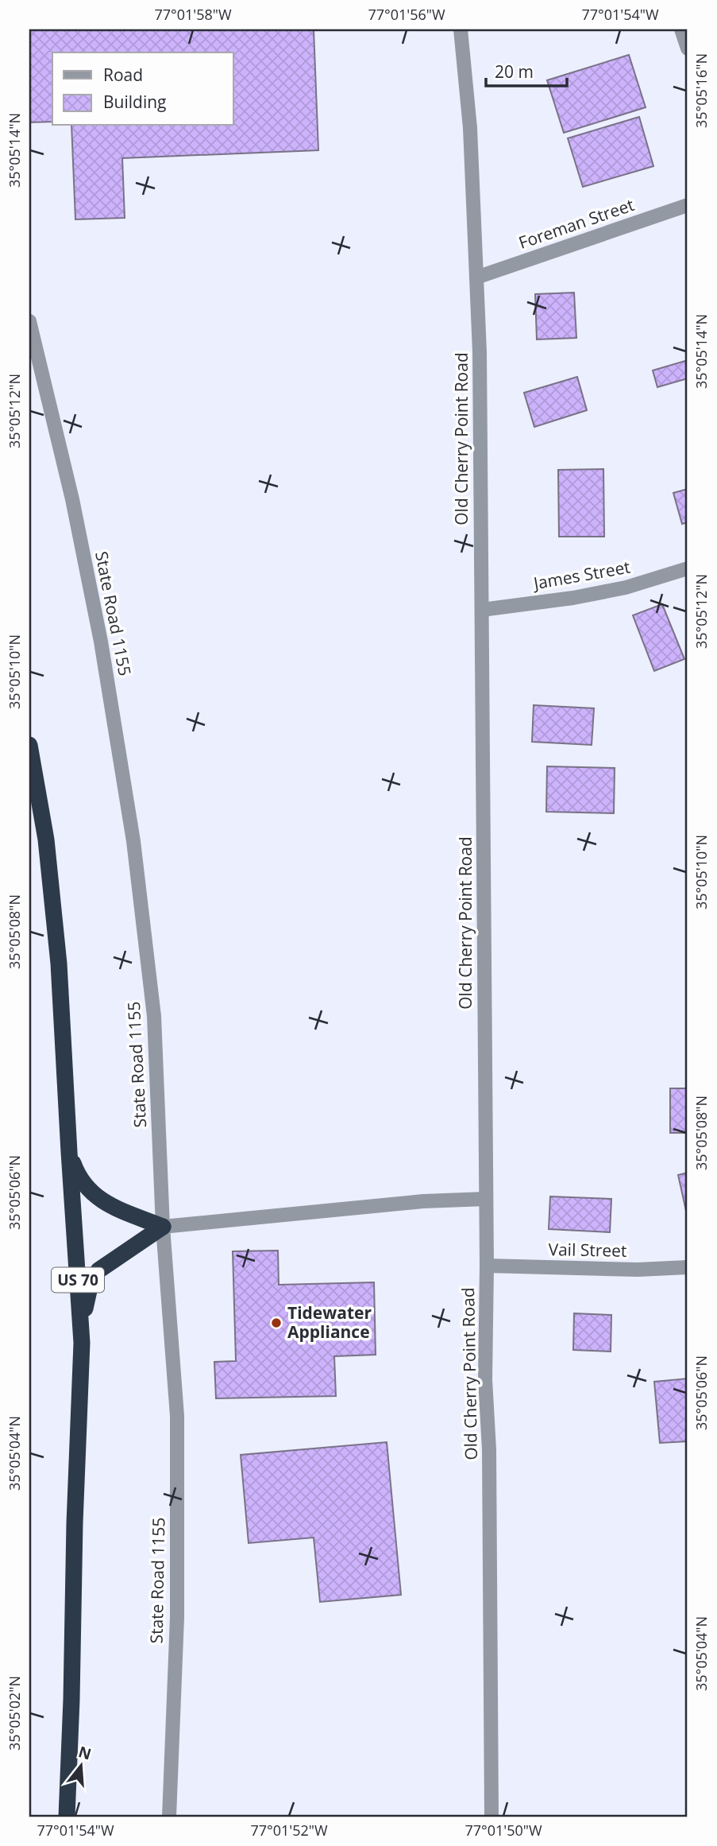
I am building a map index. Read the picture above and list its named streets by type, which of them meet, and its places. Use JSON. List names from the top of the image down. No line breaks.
{"streets":{"highway":["US 70"],"street":["Foreman Street","Old Cherry Point Road","James Street","State Road 1155","Vail Street"]},"crossings":[["Foreman Street","Old Cherry Point Road"],["Old Cherry Point Road","James Street"],["Old Cherry Point Road","Vail Street"]],"places":["Tidewater Appliance"],"legend":["Road","Building"],"scale_bar":"20 m","north":"top","coordinates":["77°01'58\"W","77°01'56\"W","77°01'54\"W","35°05'16\"N","35°05'14\"N","35°05'12\"N","35°05'10\"N","35°05'08\"N","35°05'06\"N","35°05'04\"N","35°05'02\"N","77°01'52\"W","77°01'50\"W"]}
